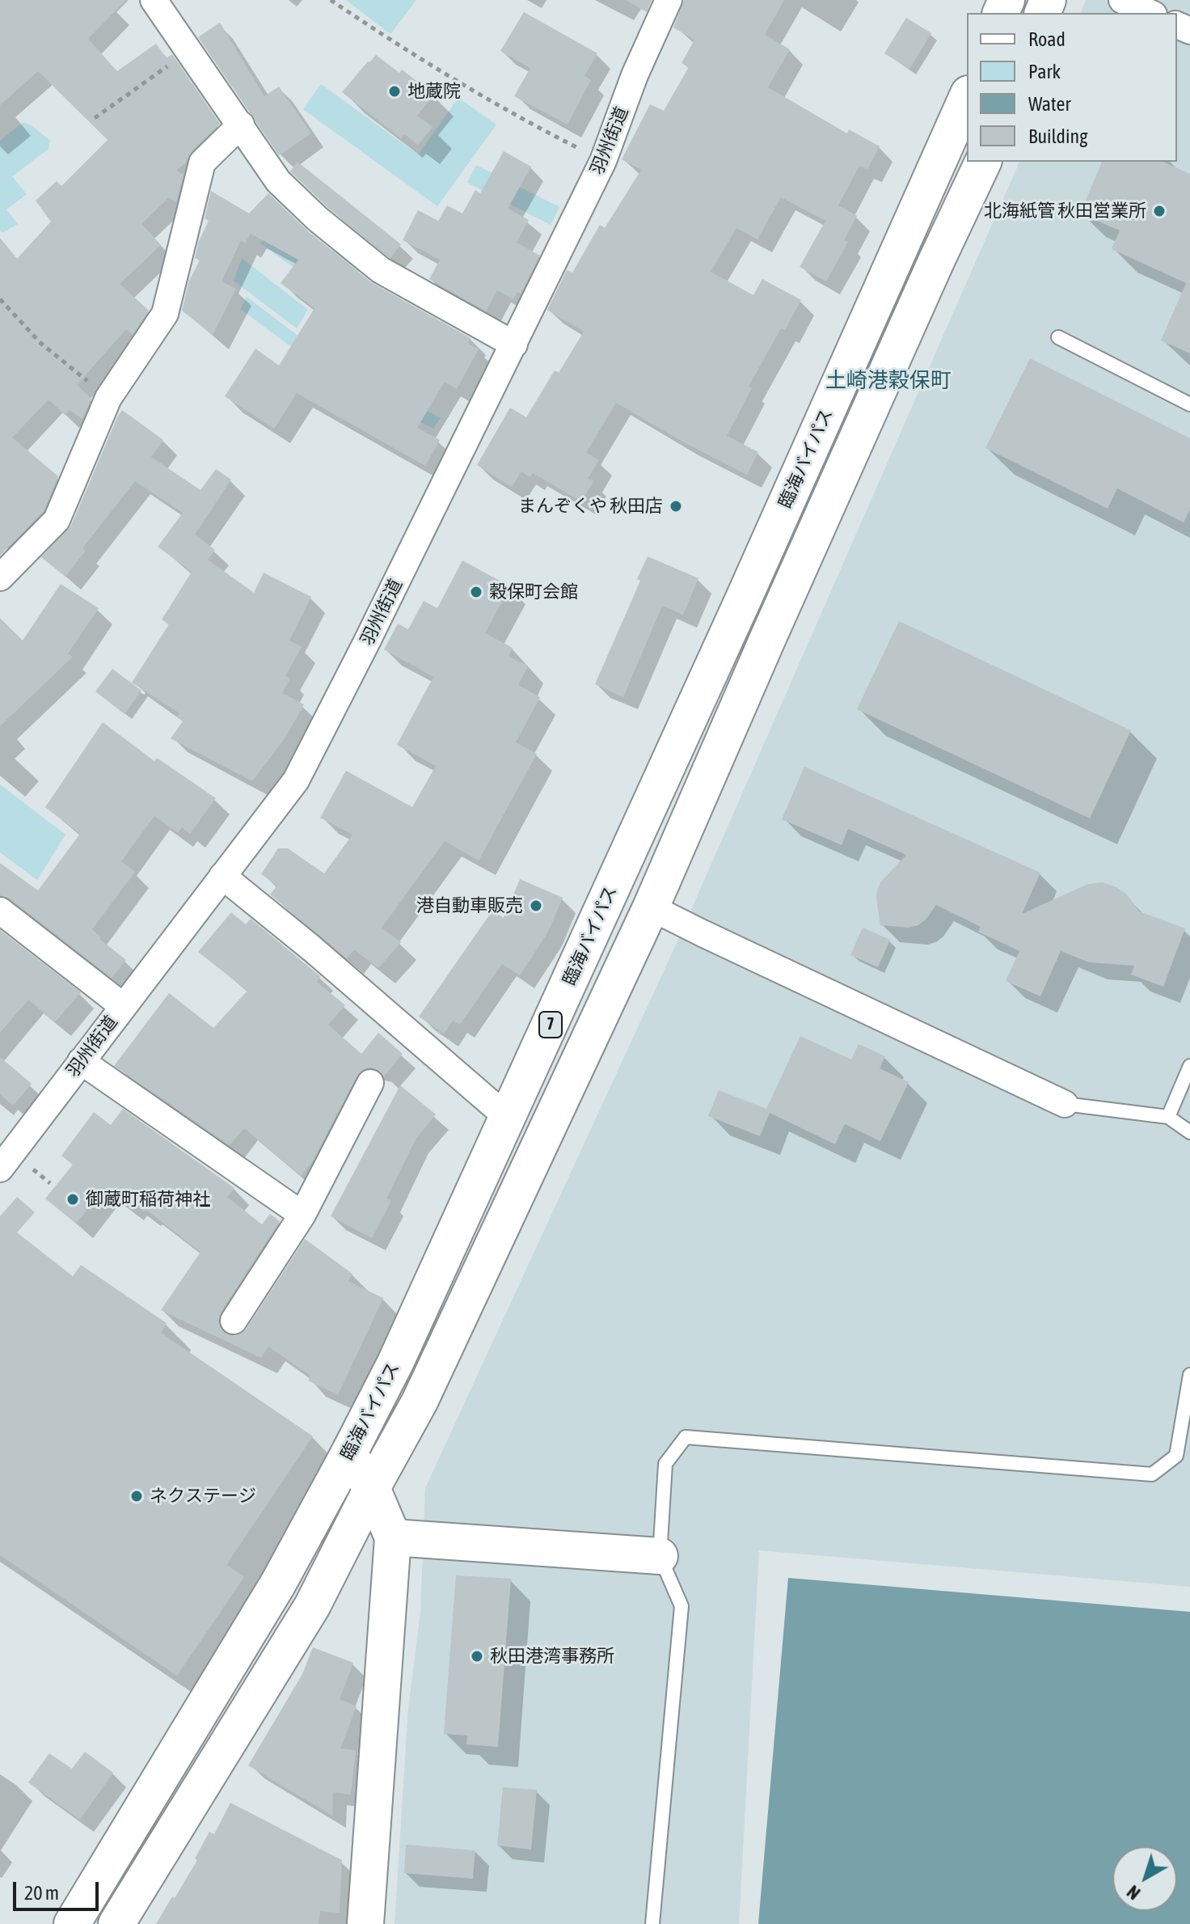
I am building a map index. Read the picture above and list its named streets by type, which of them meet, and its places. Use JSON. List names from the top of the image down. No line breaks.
{"streets":{"main road":["臨海バイパス","7"],"street":["羽州街道"]},"districts":["土崎港穀保町"],"places":["地蔵院","北海紙管 秋田営業所","まんぞくや 秋田店","穀保町会館","港自動車販売","御蔵町稲荷神社","ネクステージ","秋田港湾事務所"],"legend":["Road","Park","Water","Building"],"scale_bar":"20 m","north":"bottom left"}
